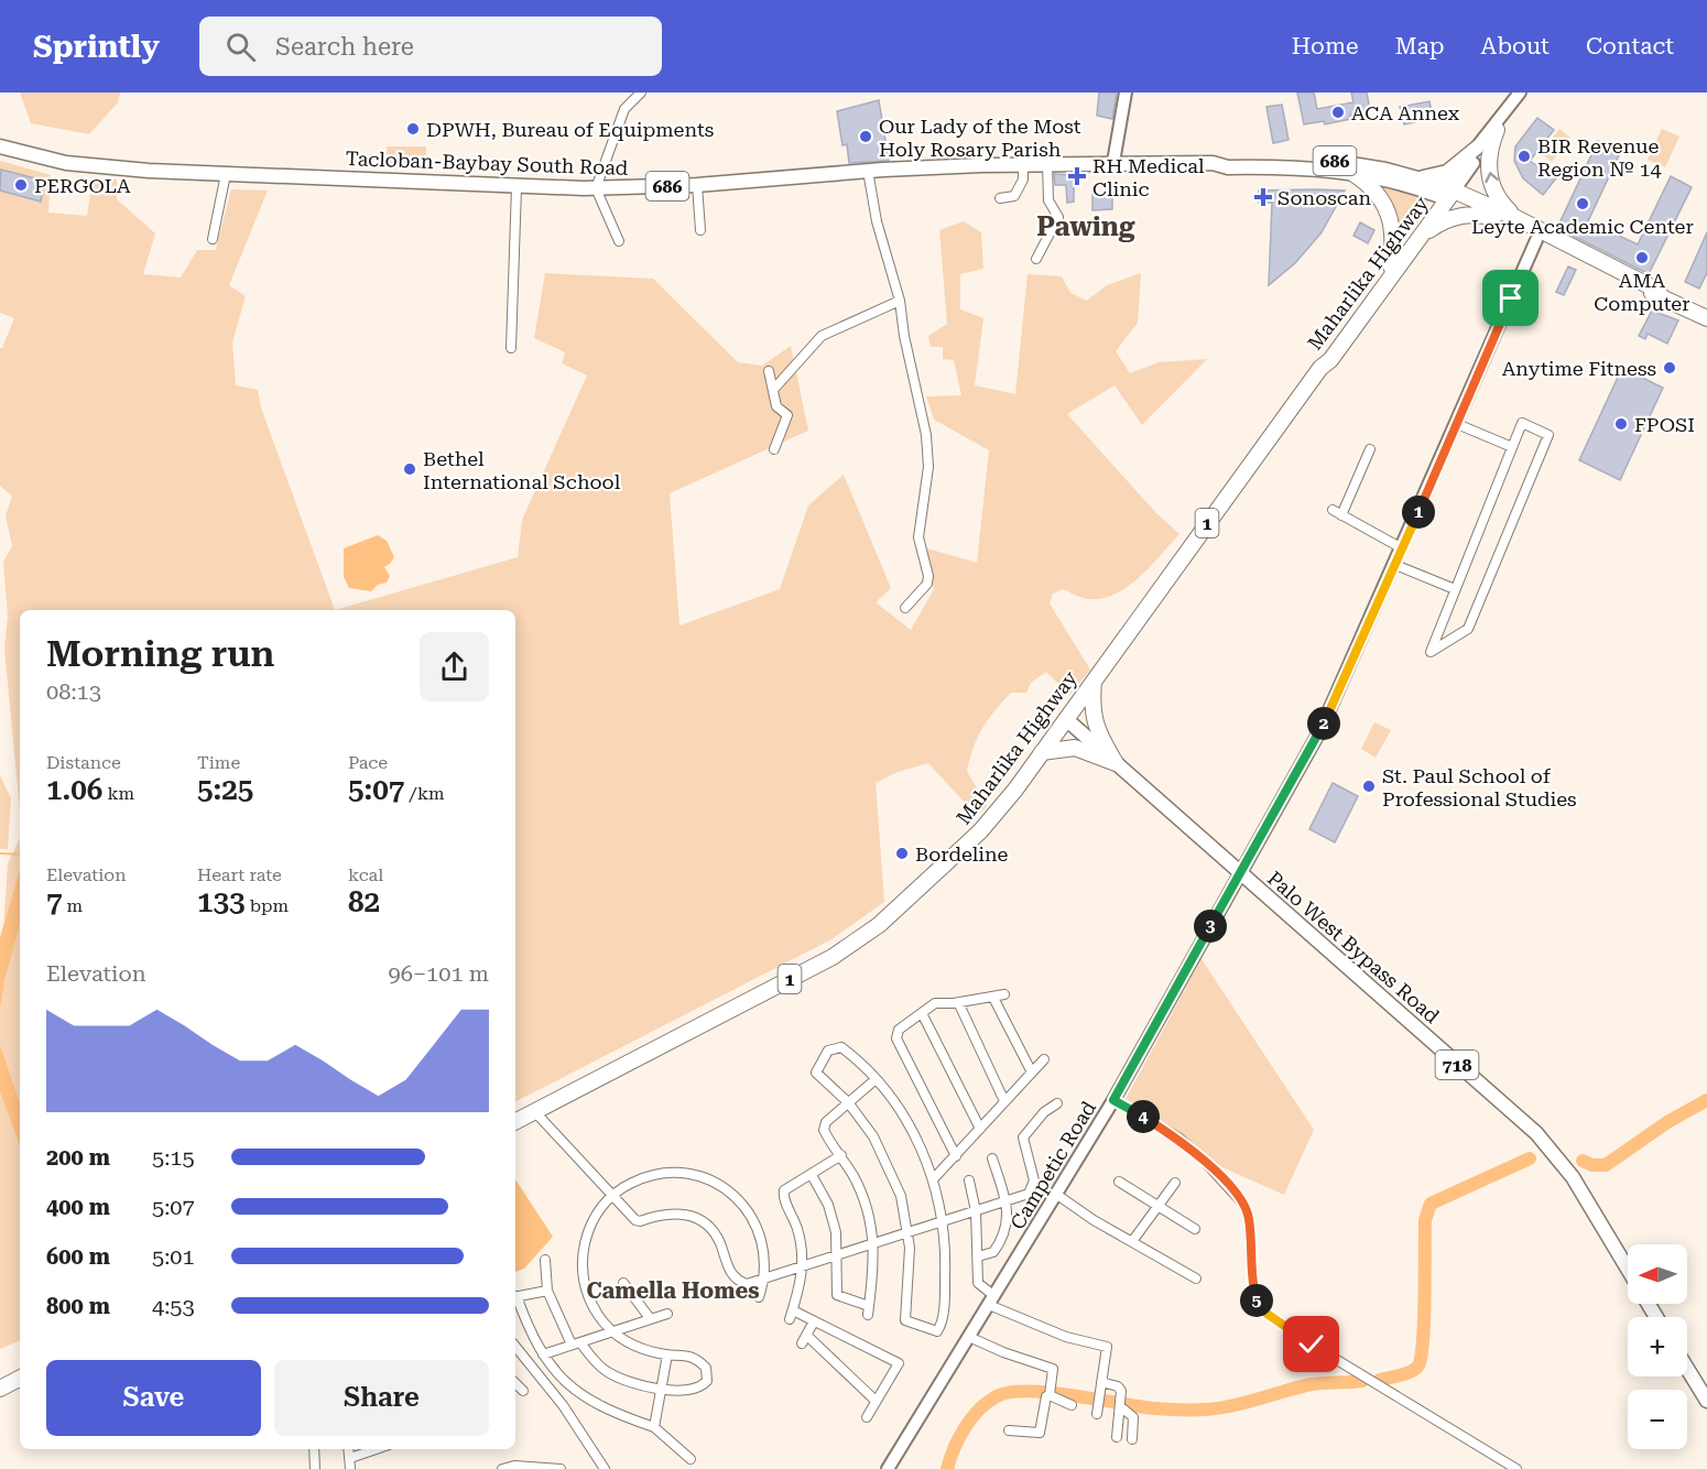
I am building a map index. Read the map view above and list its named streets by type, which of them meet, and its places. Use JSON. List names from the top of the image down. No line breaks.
{"streets":{"highway":["686","Maharlika Highway","1"],"main road":["Tacloban-Baybay South Road","Palo West Bypass Road","718"],"street":["Campetic Road"]},"crossings":[["686","Tacloban-Baybay South Road"],["686","Maharlika Highway"],["Tacloban-Baybay South Road","Maharlika Highway"],["Maharlika Highway","1"],["Maharlika Highway","Palo West Bypass Road"],["Maharlika Highway","Campetic Road"],["Palo West Bypass Road","Campetic Road"]],"districts":["Pawing","Camella Homes"],"places":{"other":["ACA Annex","DPWH, Bureau of Equipments","Our Lady of the Most Holy Rosary Parish","BIR Revenue Region № 14","PERGOLA","Leyte Academic Center","AMA Computer","Anytime Fitness","FPOSI","Bethel International School","St. Paul School of Professional Studies","Bordeline"],"health":["RH Medical Clinic","Sonoscan"]},"north":"left","page":{"header":"Sprintly","search":"Search here","nav":["Home","Map","About","Contact"],"pins":["1","2","3","4","5"],"heading":["Morning run","08:13"],"stats":[["Distance","1.06 km"],["Time","5:25"],["Pace","5:07 /km"],["Elevation","7 m"],["Heart rate","133 bpm"],["kcal","82"]],"chart":["Elevation","96–101 m"],"list":[{"name":"200 m","note":"5:15"},{"name":"400 m","note":"5:07"},{"name":"600 m","note":"5:01"},{"name":"800 m","note":"4:53"}],"map_buttons":["+","−"],"buttons":["Save","Share"]}}
